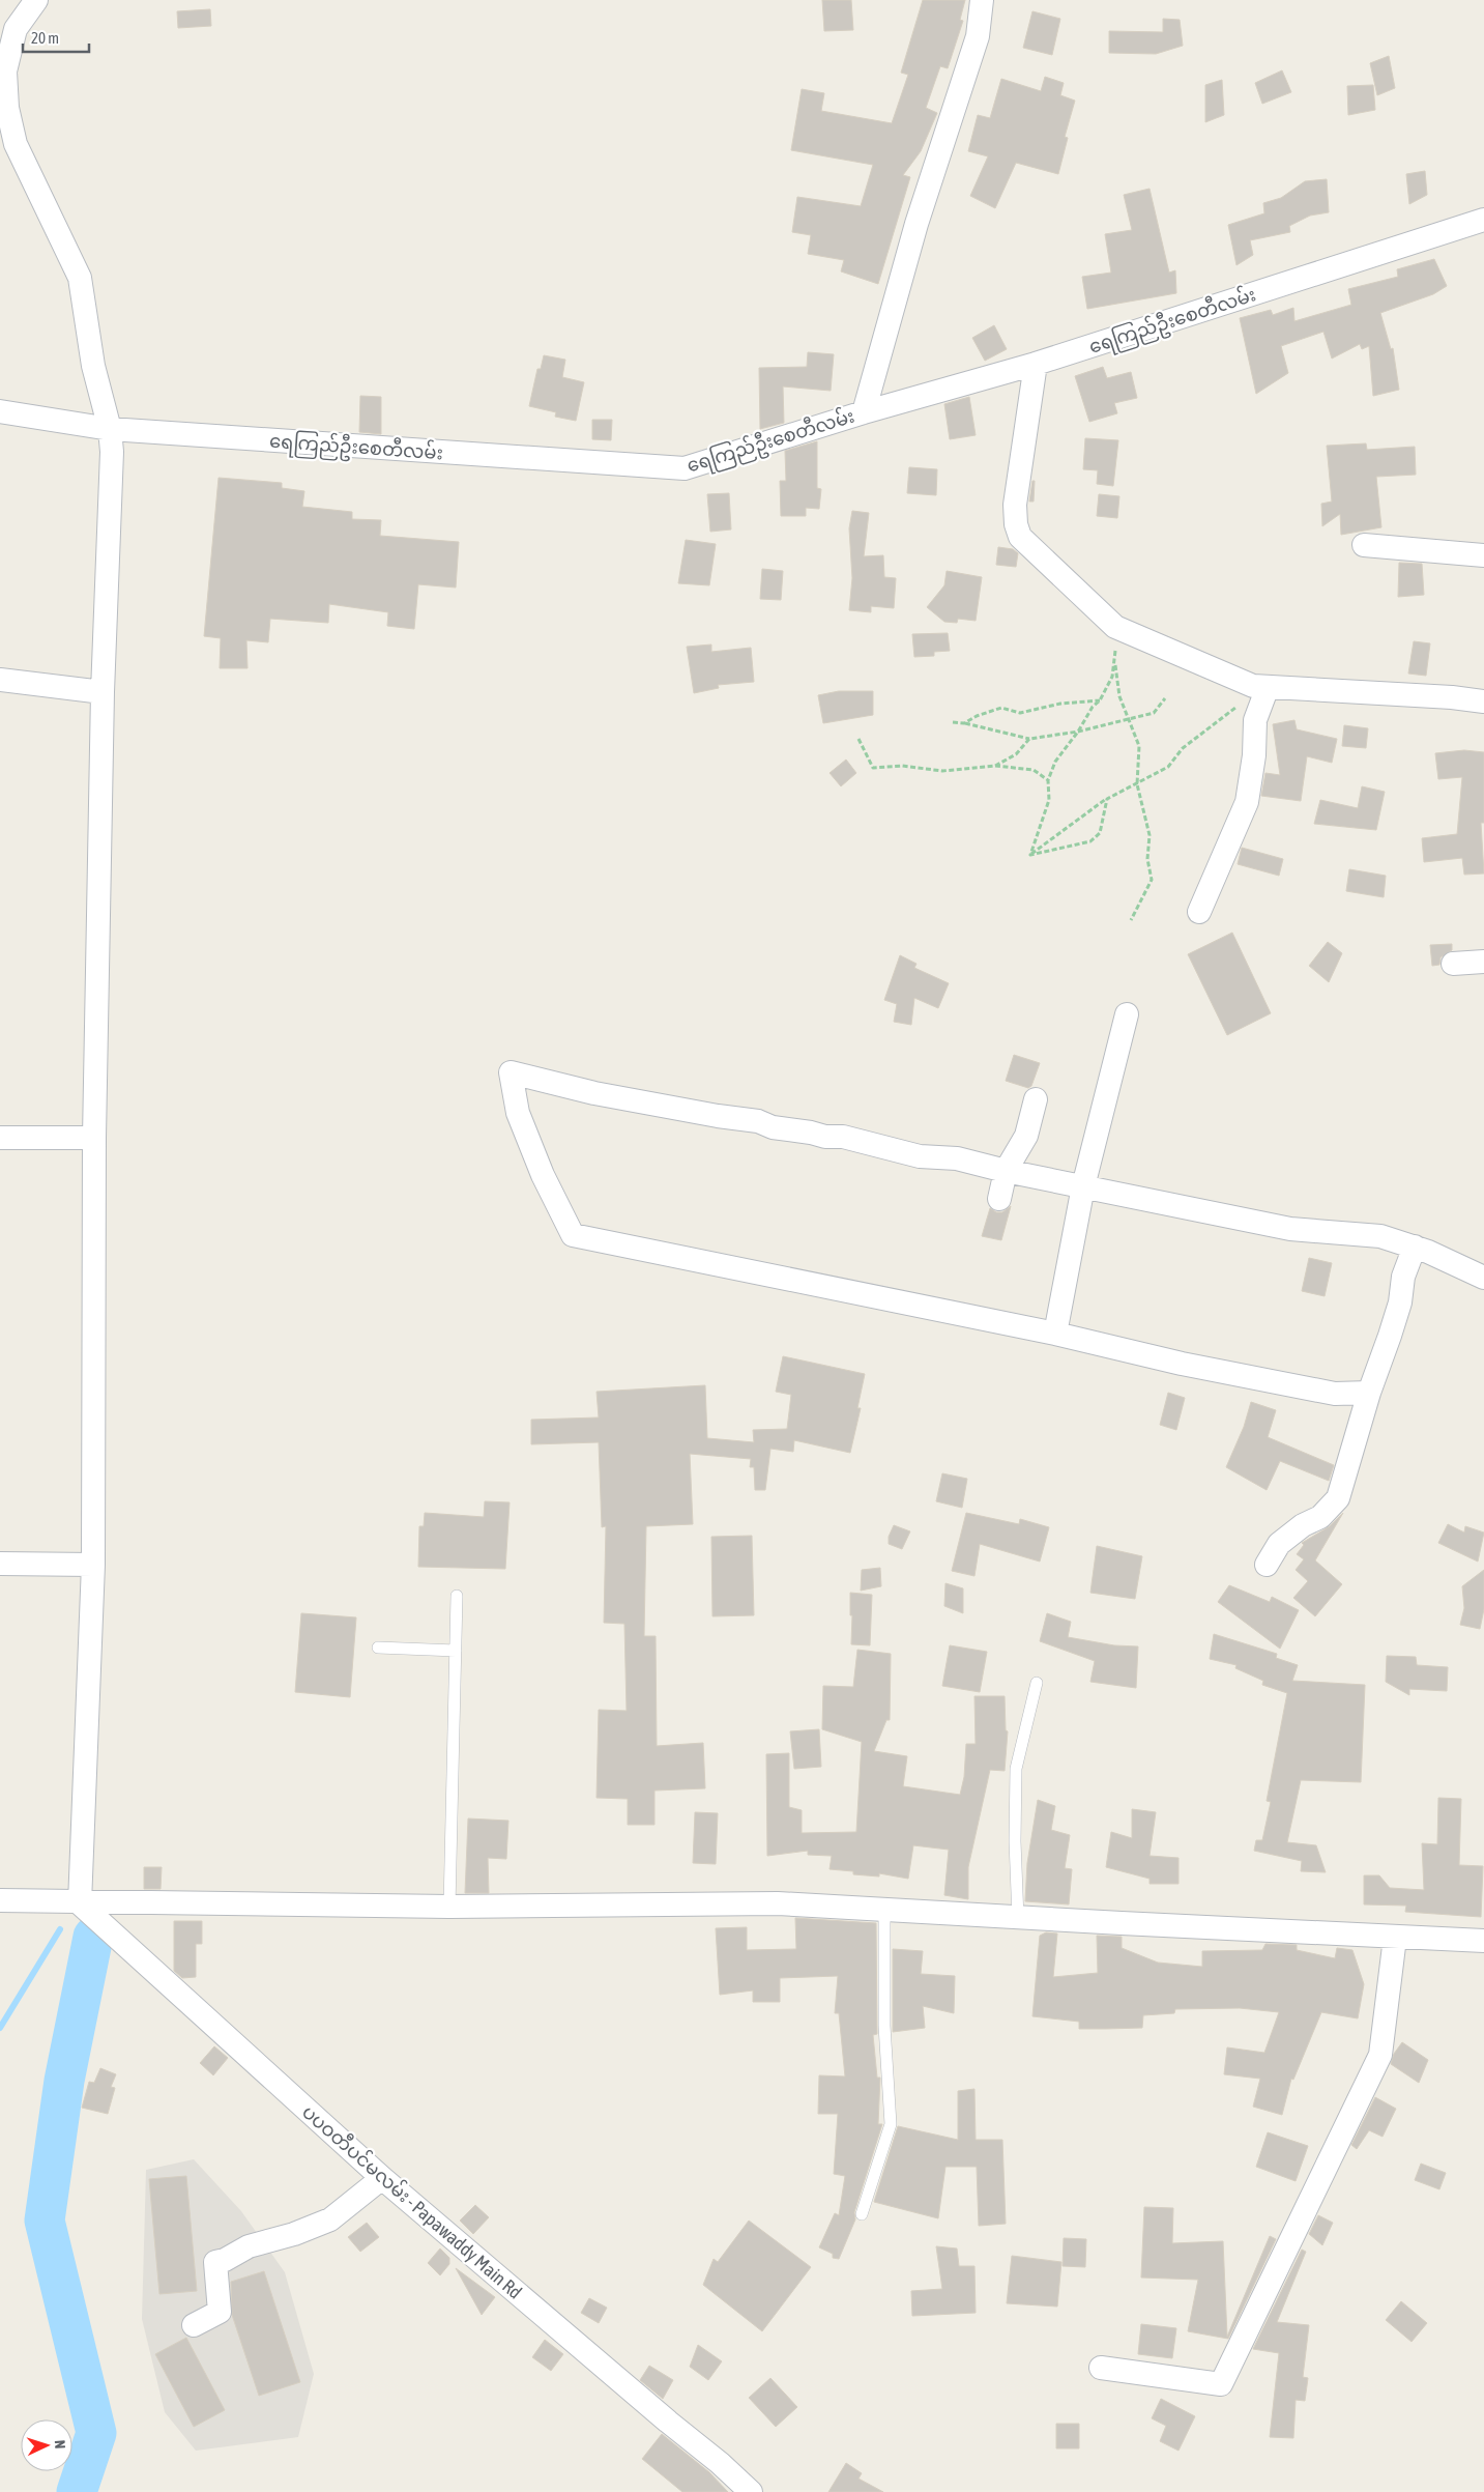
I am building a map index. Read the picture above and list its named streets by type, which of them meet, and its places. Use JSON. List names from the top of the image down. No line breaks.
{"streets":{"street":["ရေကြည်ဦးစေတီလမ်း","ပပဝတီပင်မလမ်း - Papawaddy Main Rd"]},"scale_bar":"20 m","north":"right"}
